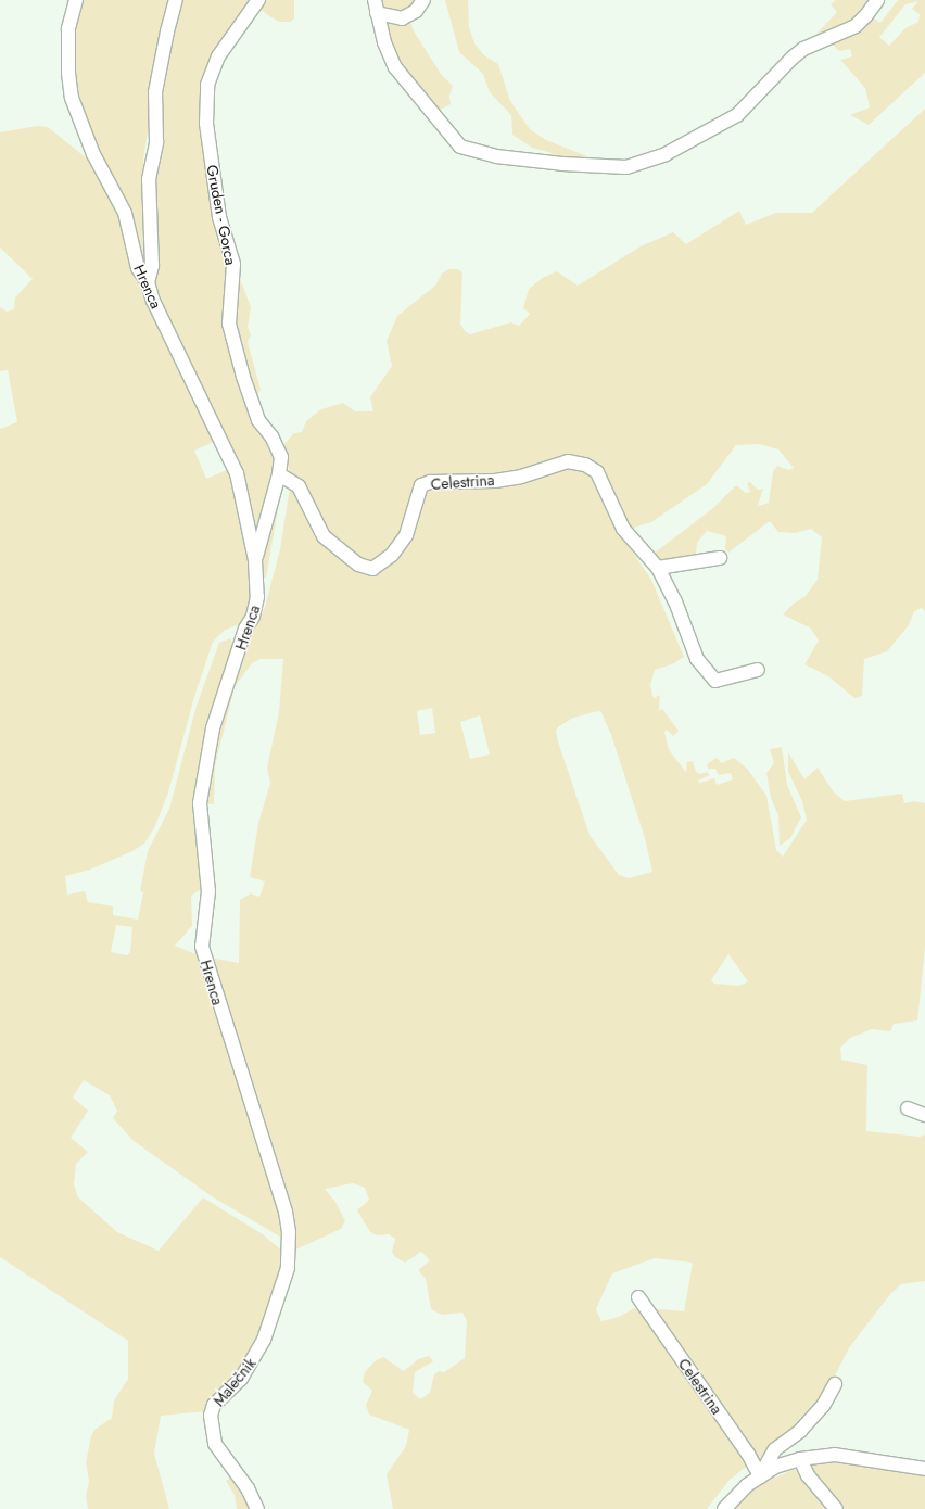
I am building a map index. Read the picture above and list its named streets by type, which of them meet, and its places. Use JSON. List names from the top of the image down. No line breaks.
{"streets":{"street":["Gruden - Gorca","Hrenca","Celestrina","Malečnik"]},"crossings":[["Gruden - Gorca","Hrenca"],["Gruden - Gorca","Celestrina"],["Hrenca","Malečnik"]]}
